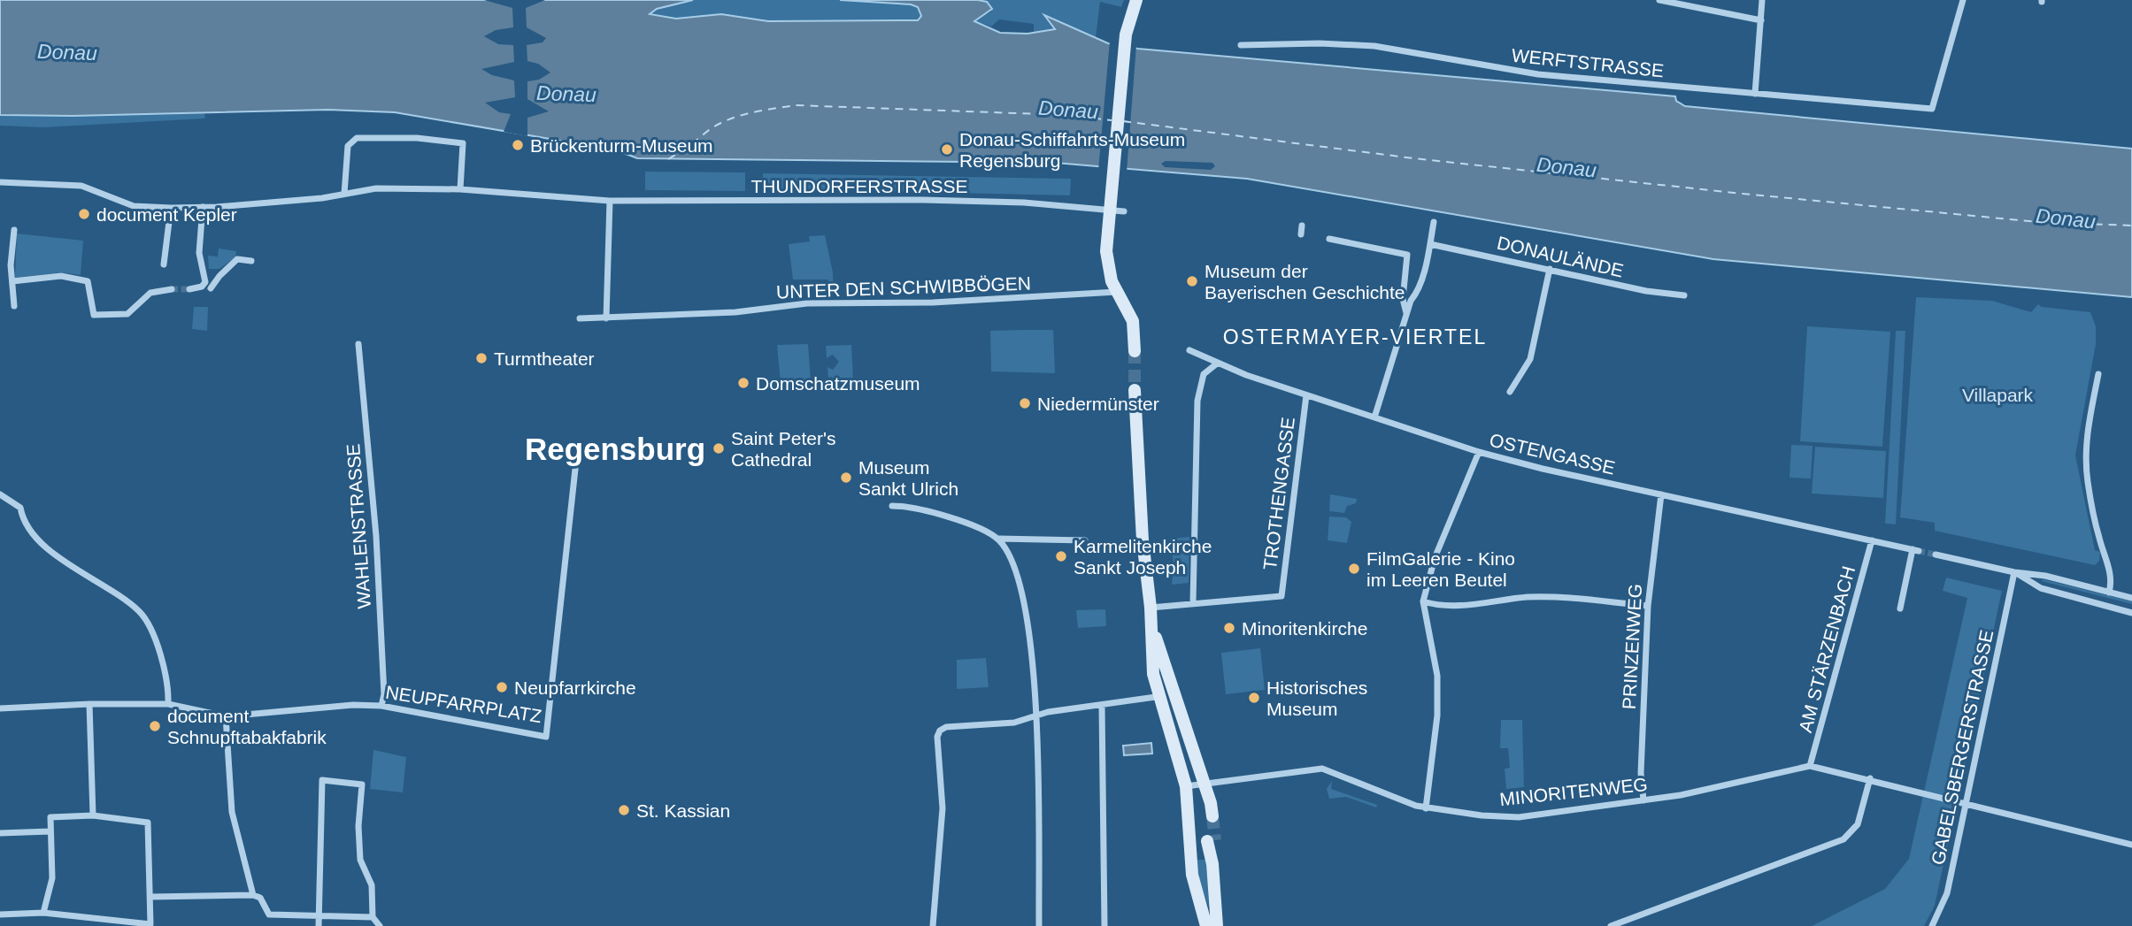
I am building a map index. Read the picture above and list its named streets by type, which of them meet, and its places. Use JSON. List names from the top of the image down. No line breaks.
{"streets":{"street":["WERFTSTRASSE","THUNDORFERSTRASSE","DONAULÄNDE","UNTER DEN SCHWIBBÖGEN","OSTENGASSE","TROTHENGASSE","WAHLENSTRASSE","PRINZENWEG","AM STÄRZENBACH","NEUPFARRPLATZ","GABELSBERGERSTRASSE","MINORITENWEG"]},"crossings":[["OSTENGASSE","TROTHENGASSE"],["OSTENGASSE","PRINZENWEG"],["OSTENGASSE","AM STÄRZENBACH"],["WAHLENSTRASSE","NEUPFARRPLATZ"],["PRINZENWEG","MINORITENWEG"],["AM STÄRZENBACH","MINORITENWEG"],["GABELSBERGERSTRASSE","MINORITENWEG"]],"districts":["OSTERMAYER-VIERTEL","Regensburg"],"water":["Donau"],"parks":["Villapark"],"places":["Brückenturm-Museum","Donau-Schiffahrts-Museum Regensburg","document Kepler","Museum der Bayerischen Geschichte","Turmtheater","Domschatzmuseum","Niedermünster","Saint Peter's Cathedral","Museum Sankt Ulrich","Karmelitenkirche Sankt Joseph","FilmGalerie - Kino im Leeren Beutel","Minoritenkirche","Neupfarrkirche","Historisches Museum","document Schnupftabakfabrik","St. Kassian"]}
